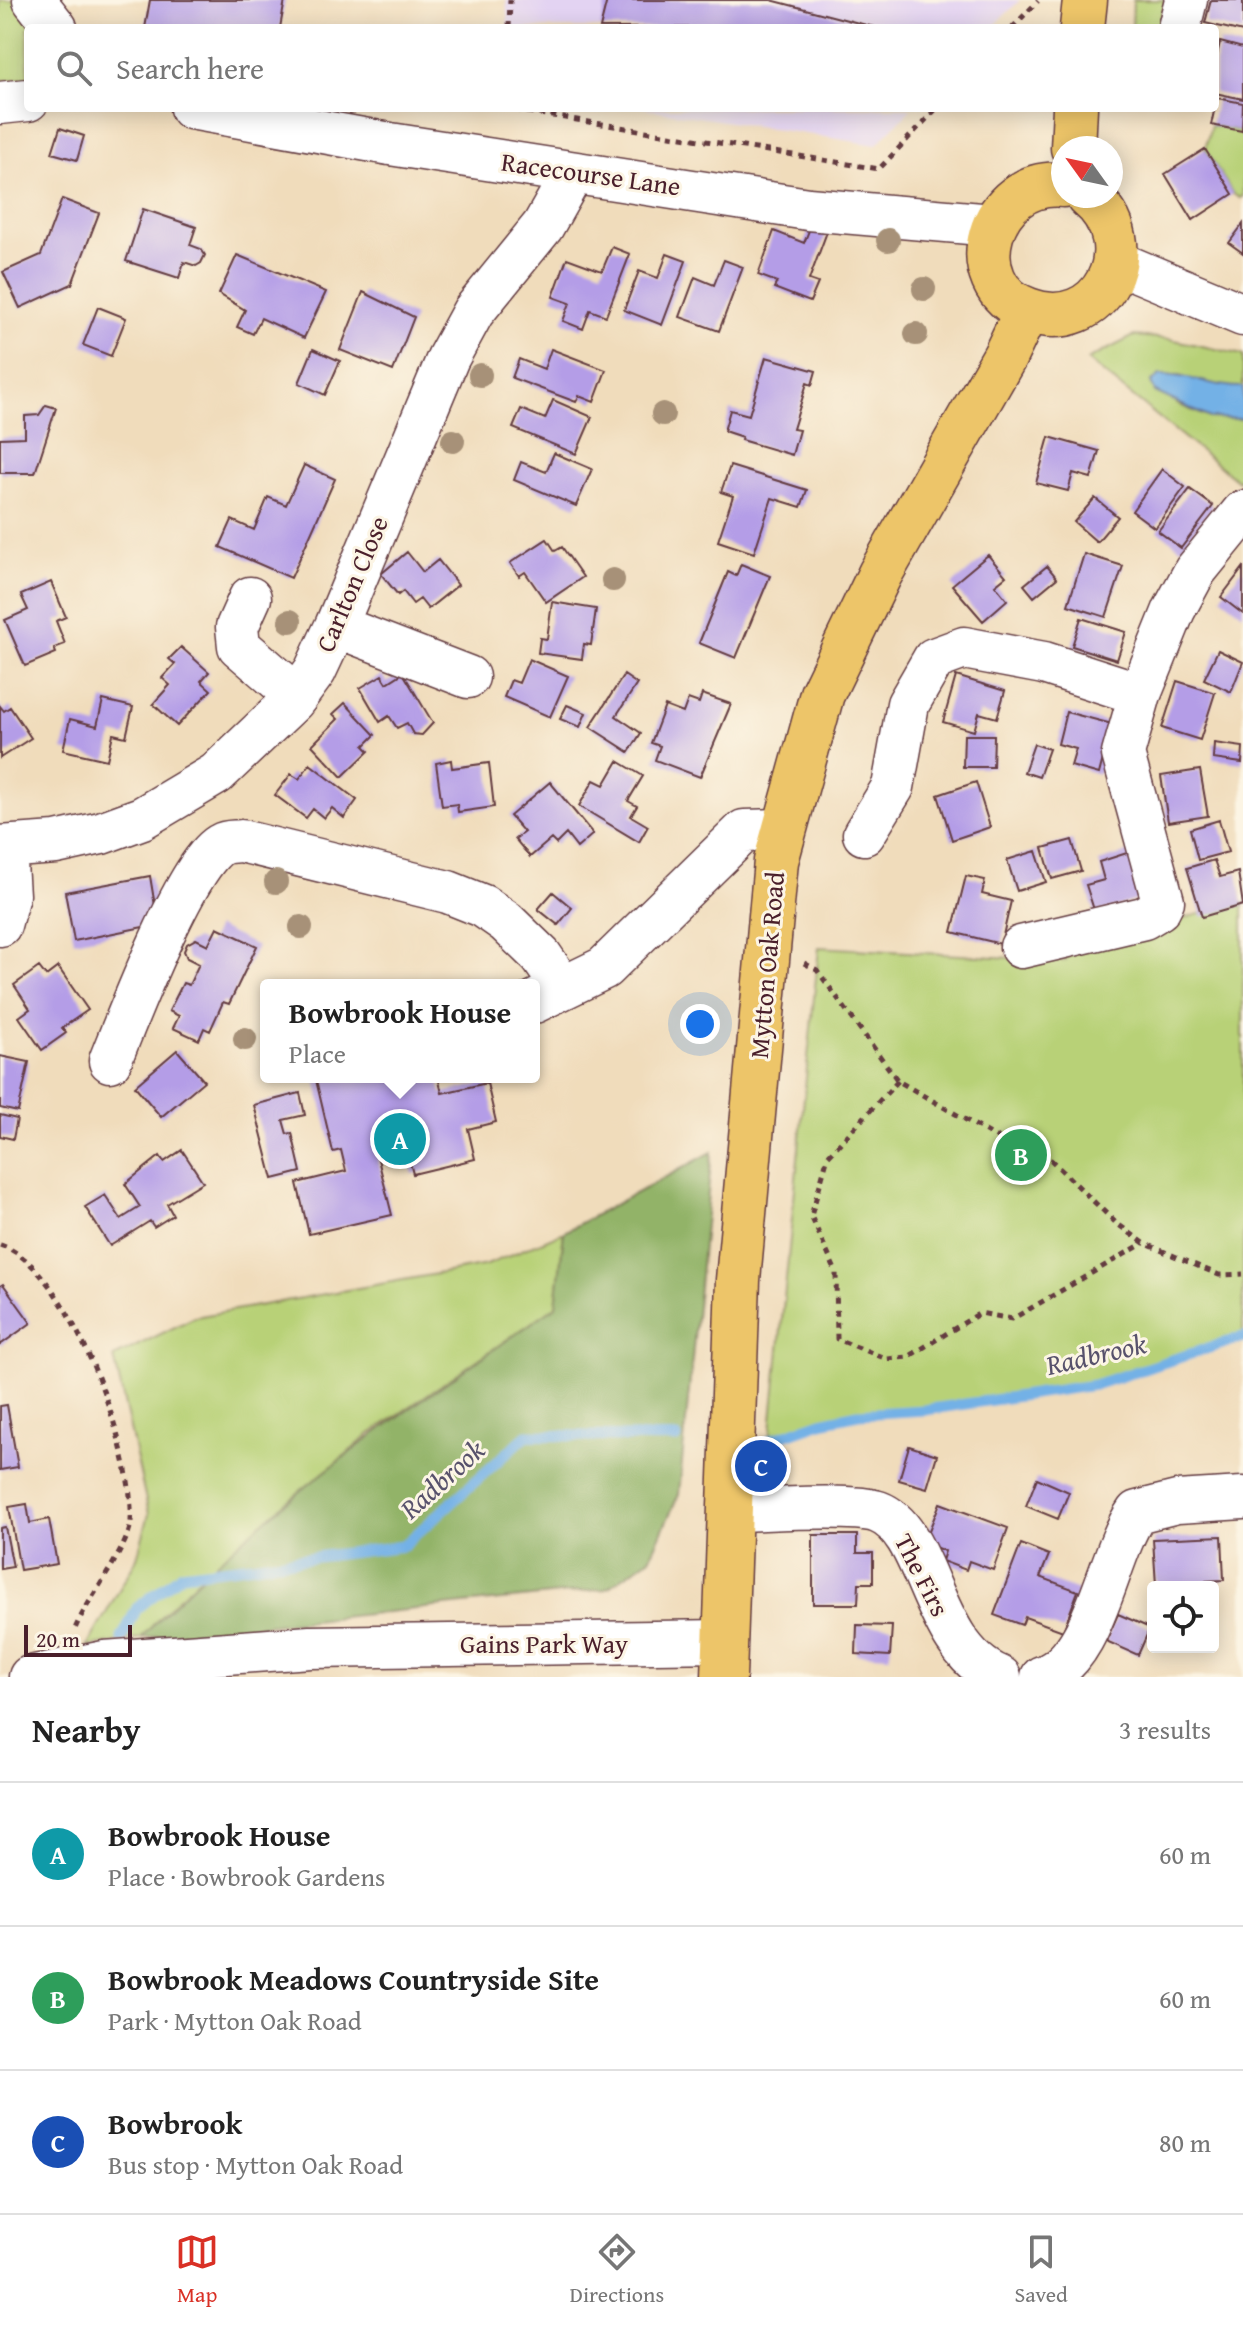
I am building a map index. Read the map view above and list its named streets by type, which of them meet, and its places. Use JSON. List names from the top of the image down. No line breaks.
{"streets":{"main road":["Mytton Oak Road"],"street":["Racecourse Lane","Carlton Close","The Firs","Gains Park Way"]},"crossings":[["Racecourse Lane","Carlton Close"],["Mytton Oak Road","The Firs"],["Mytton Oak Road","Gains Park Way"]],"water":["Radbrook"],"scale_bar":"20 m","north":"top left","page":{"search":"Search here","popup":["Bowbrook House","Place"],"pins":["A","B","C"],"scale":"20 m","heading":["Nearby","3 results"],"list":[{"mark":"A","name":"Bowbrook House","note":"Place · Bowbrook Gardens","value":"60 m"},{"mark":"B","name":"Bowbrook Meadows Countryside Site","note":"Park · Mytton Oak Road","value":"60 m"},{"mark":"C","name":"Bowbrook","note":"Bus stop · Mytton Oak Road","value":"80 m"}],"nav":["Map","Directions","Saved"]}}
